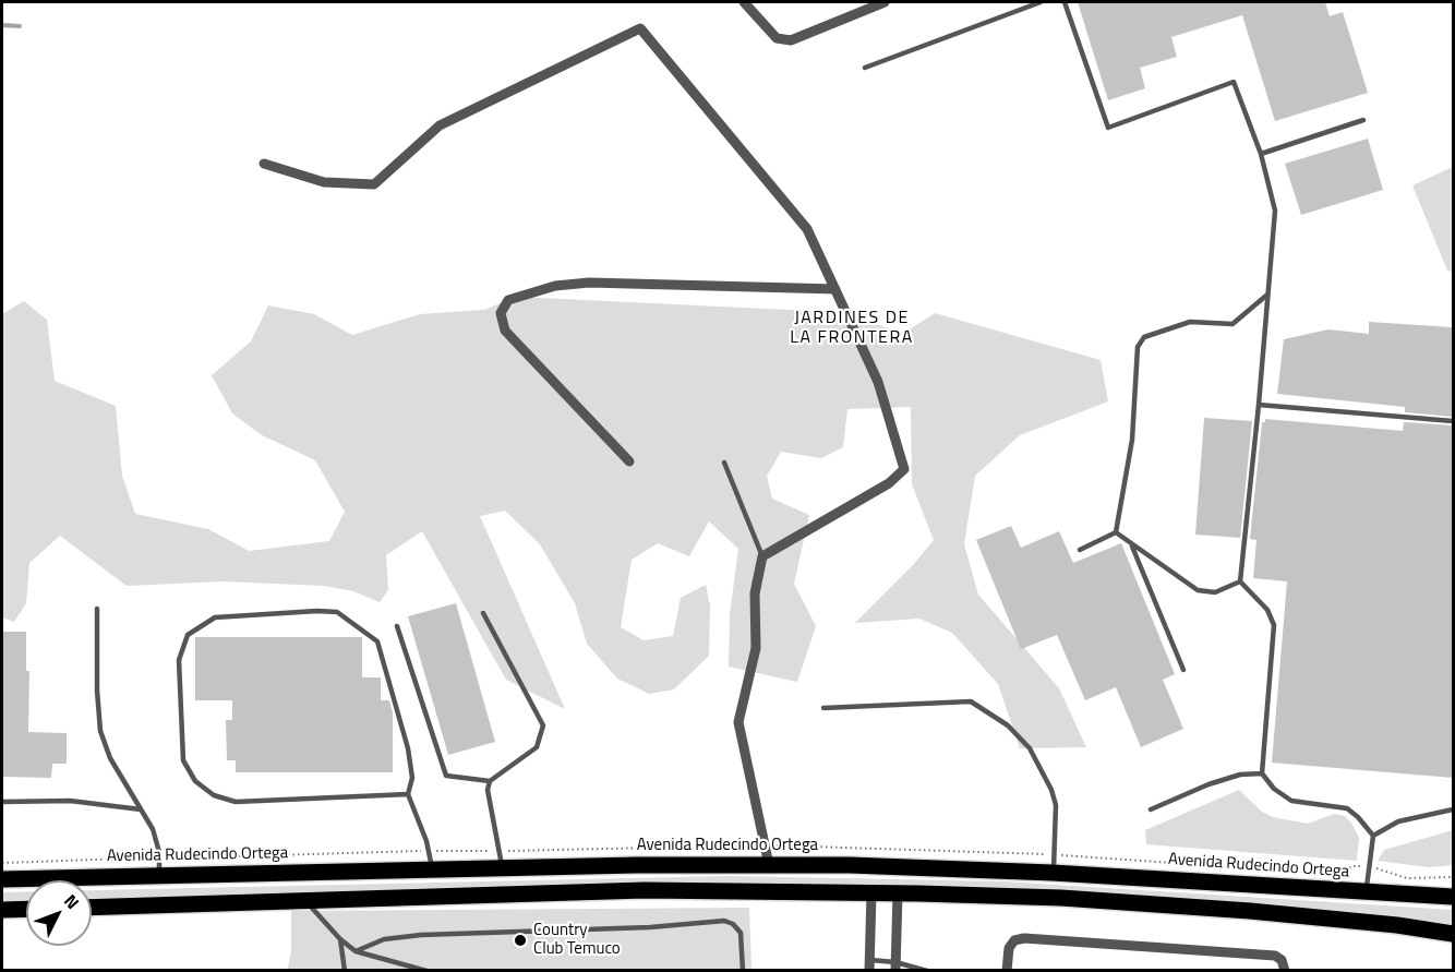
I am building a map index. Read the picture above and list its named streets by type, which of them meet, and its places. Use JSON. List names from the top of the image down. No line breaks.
{"streets":{"main road":["Avenida Rudecindo Ortega"]},"districts":["JARDINES DE LA FRONTERA"],"places":["Country Club Temuco"],"north":"top right"}
